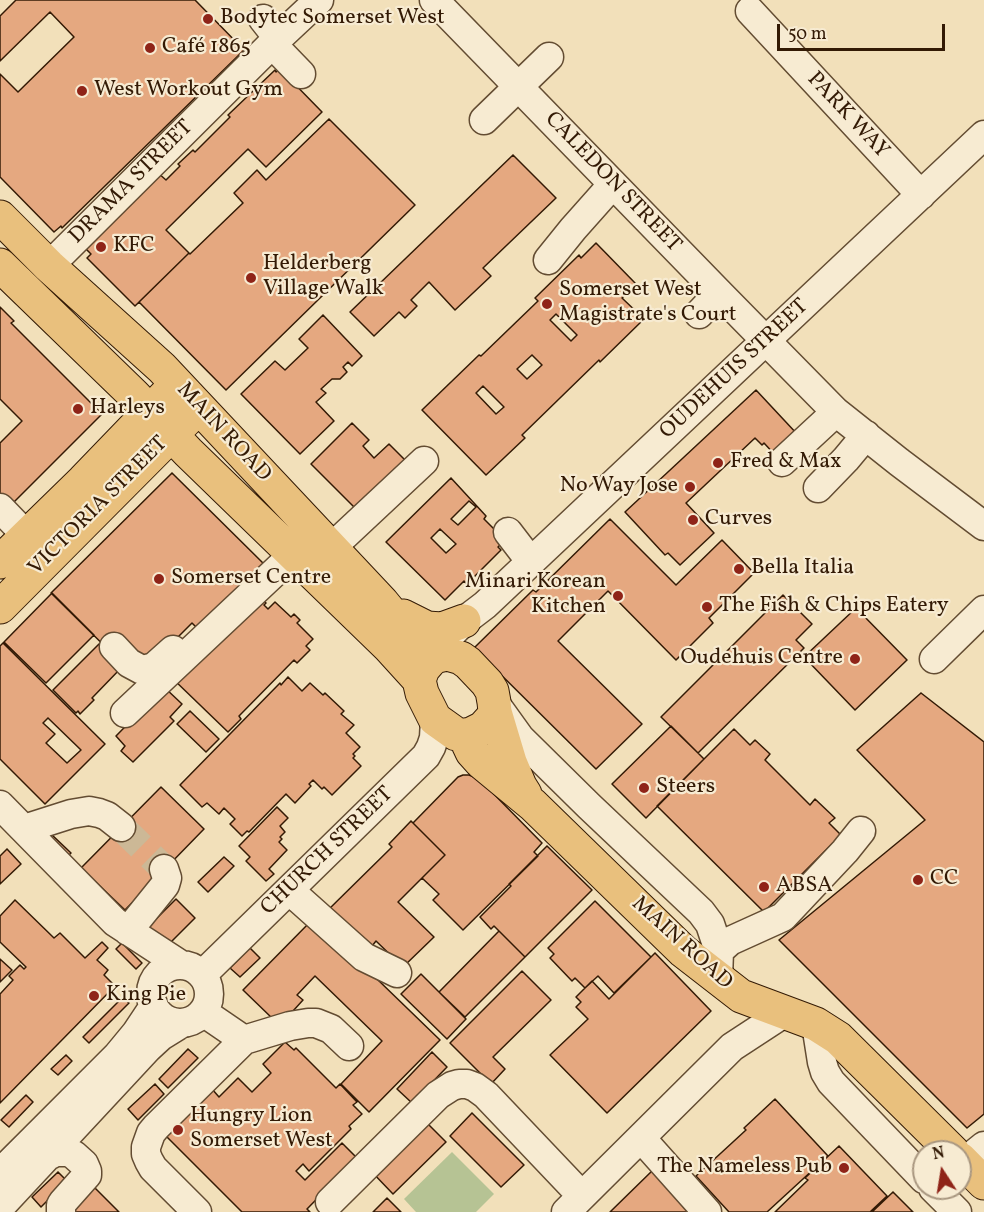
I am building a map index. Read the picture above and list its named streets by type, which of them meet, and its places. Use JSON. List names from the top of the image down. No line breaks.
{"streets":{"main road":["MAIN ROAD","VICTORIA STREET"],"street":["PARK WAY","DRAMA STREET","CALEDON STREET","OUDEHUIS STREET","CHURCH STREET"]},"crossings":[["PARK WAY","OUDEHUIS STREET"],["DRAMA STREET","MAIN ROAD"],["CALEDON STREET","OUDEHUIS STREET"],["OUDEHUIS STREET","MAIN ROAD"],["OUDEHUIS STREET","CHURCH STREET"],["MAIN ROAD","VICTORIA STREET"],["MAIN ROAD","CHURCH STREET"]],"places":["Bodytec Somerset West","Café 1865","West Workout Gym","KFC","Helderberg Village Walk","Somerset West Magistrate's Court","Harleys","Fred & Max","No Way Jose","Curves","Bella Italia","Somerset Centre","Minari Korean Kitchen","The Fish & Chips Eatery","Oudehuis Centre","Steers","CC","ABSA","King Pie","Hungry Lion Somerset West","The Nameless Pub"],"scale_bar":"50 m","north":"top"}
